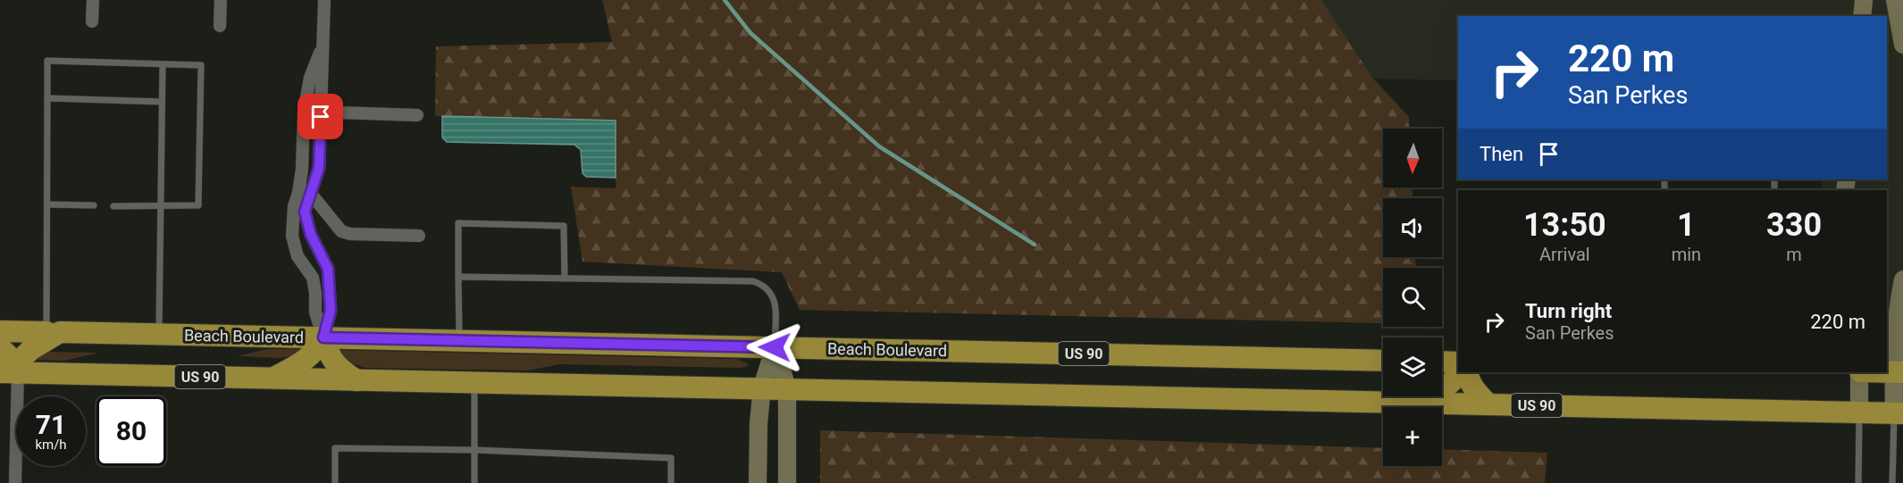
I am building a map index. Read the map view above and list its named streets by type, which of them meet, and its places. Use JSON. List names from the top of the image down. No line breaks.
{"streets":{"highway":["Beach Boulevard","US 90"]},"north":"bottom","page":{"turn":["220 m","San Perkes"],"map_buttons":"+","then":"Then","eta":["13:50","Arrival","1","min","330","m"],"list":[{"name":"Turn right","note":"San Perkes","value":"220 m"}],"speed":"71 km/h","limit":"80"}}
